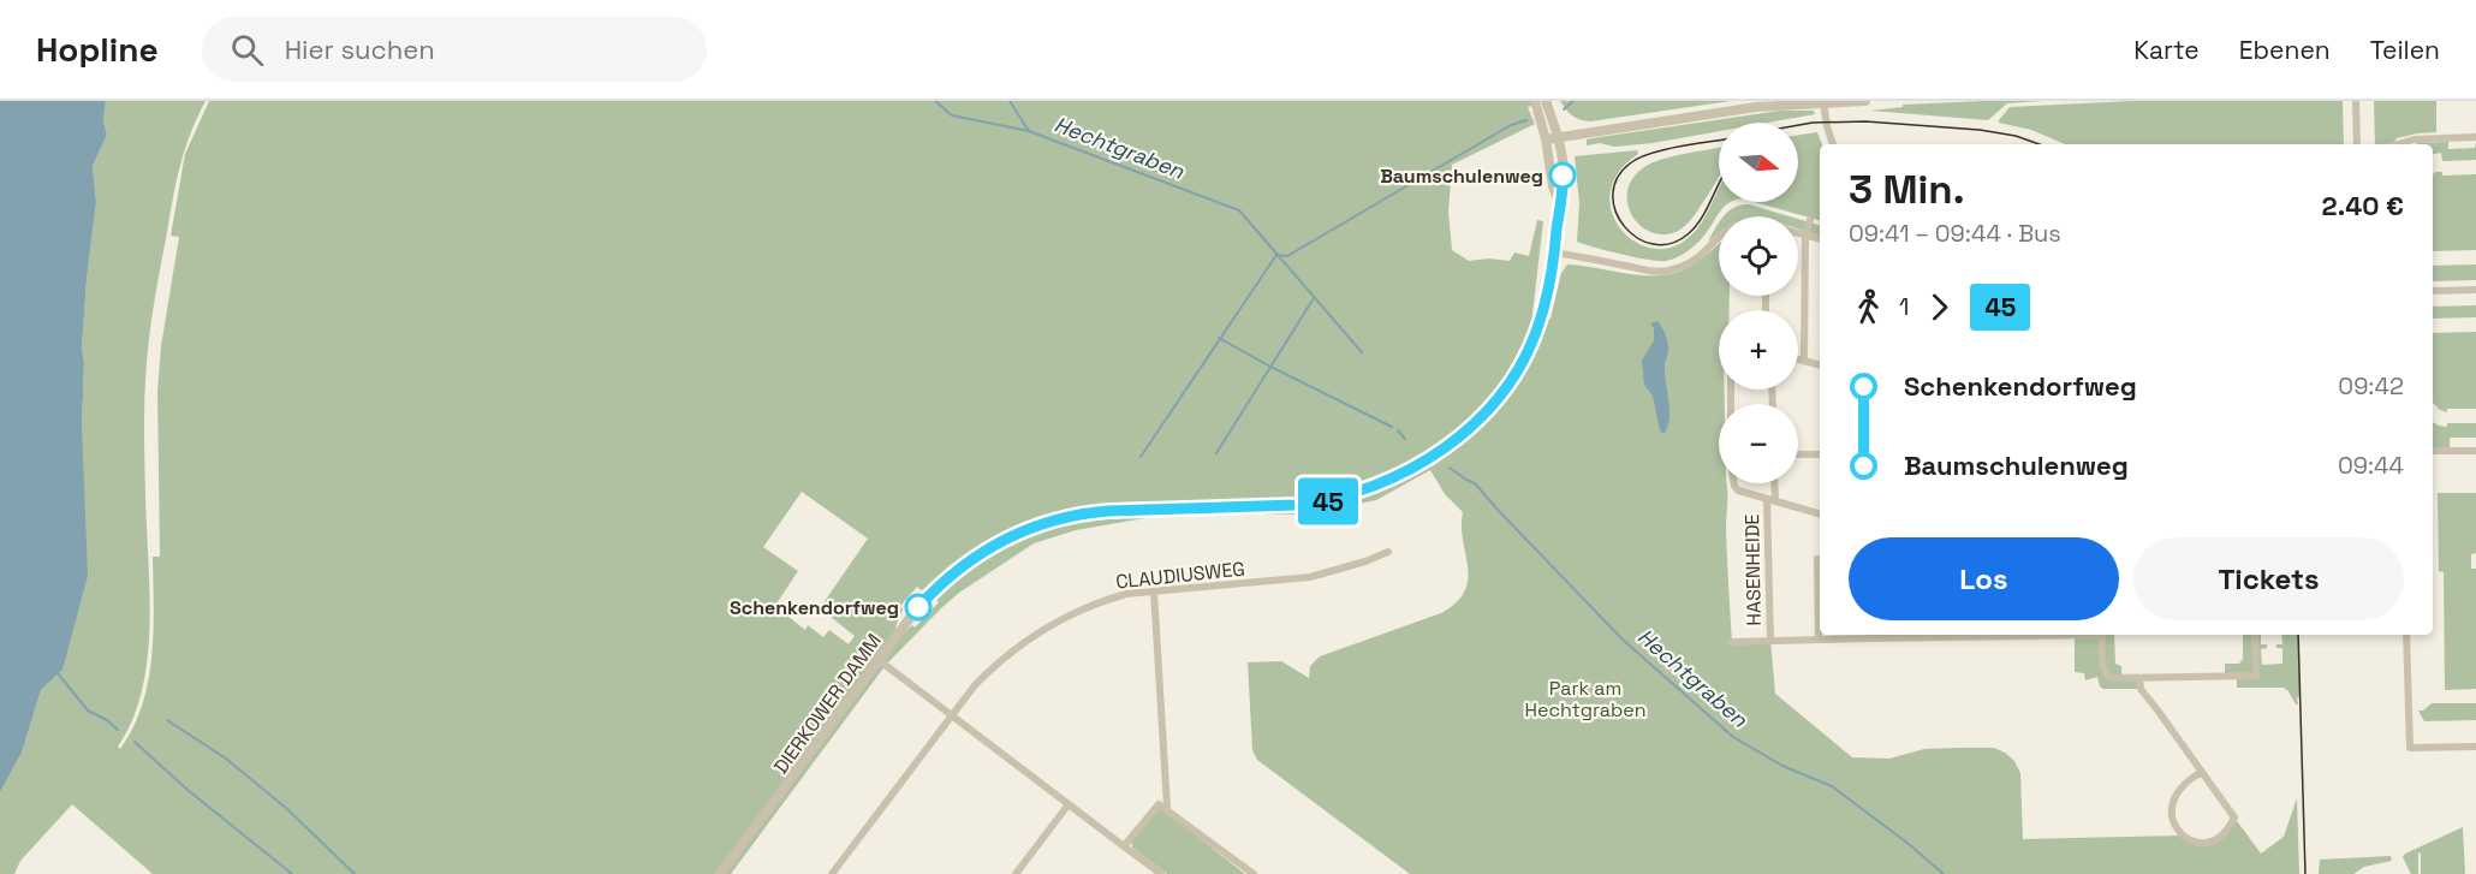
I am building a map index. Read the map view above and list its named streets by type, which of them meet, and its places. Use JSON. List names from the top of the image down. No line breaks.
{"streets":{"street":["HASENHEIDE","CLAUDIUSWEG","DIERKOWER DAMM"]},"water":["Hechtgraben"],"parks":["Park am Hechtgraben"],"places":["Baumschulenweg","Schenkendorfweg"],"lines":["bus line 45"],"north":"right","page":{"header":"Hopline","search":"Hier suchen","nav":["Karte","Ebenen","Teilen"],"on_map":"45","map_buttons":["+","−"],"heading":["3 Min.","09:41 – 09:44 · Bus","2.40 €"],"legs":["1","45"],"list":[{"name":"Schenkendorfweg","value":"09:42"},{"name":"Baumschulenweg","value":"09:44"}],"buttons":["Los","Tickets"]}}
